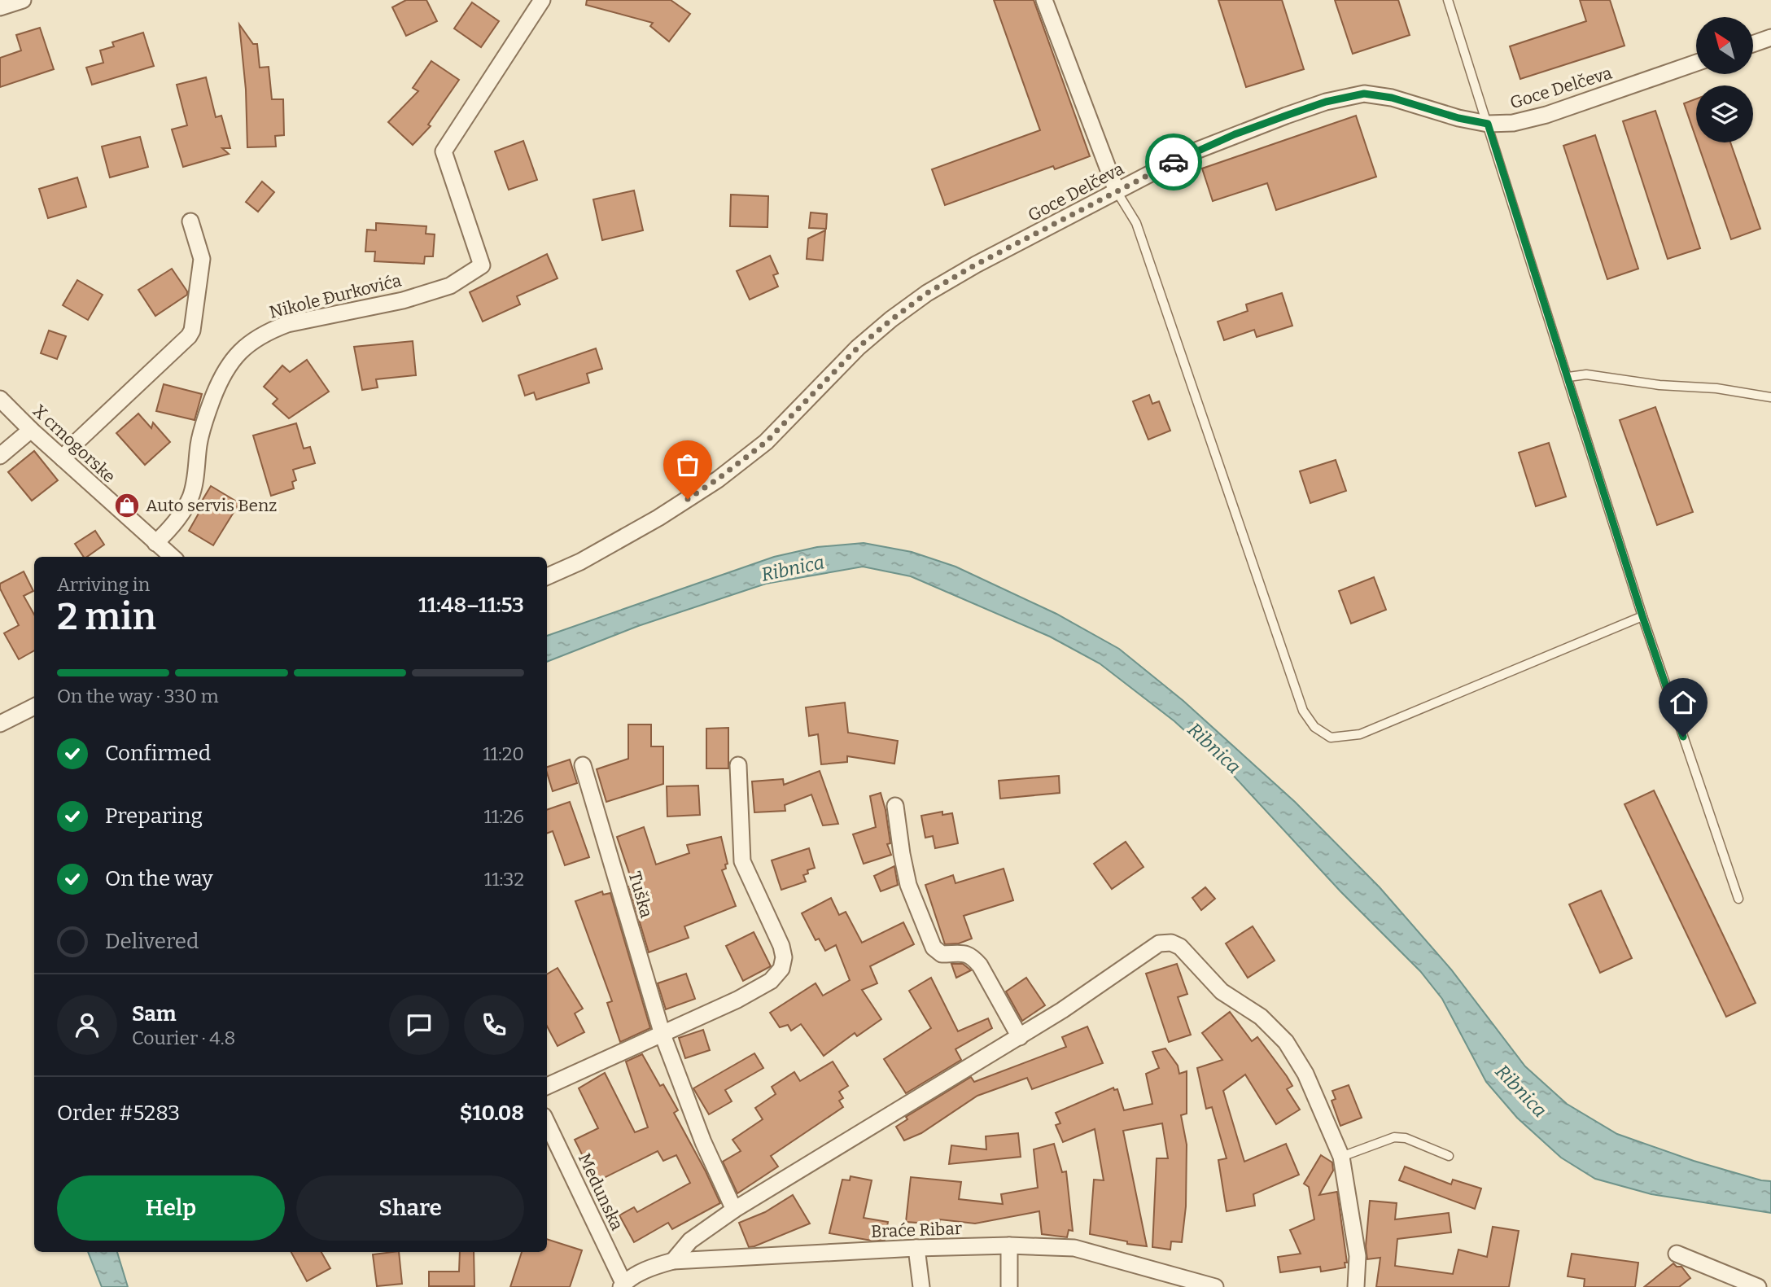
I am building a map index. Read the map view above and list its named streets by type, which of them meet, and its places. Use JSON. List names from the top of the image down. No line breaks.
{"streets":{"street":["Goce Delčeva","Nikole Đurkovića","X crnogorske","Tuška","Medunska","Braće Ribar"]},"crossings":[["Nikole Đurkovića","X crnogorske"],["Medunska","Braće Ribar"]],"water":["Ribnica"],"places":{"shop":["Auto servis Benz"]},"north":"top left","page":{"heading":["2 min","Arriving in","11:48–11:53"],"panel":["Sam","Courier · 4.8","Order #5283","$10.08"],"bar":"On the way · 330 m","list":[["Confirmed","11:20"],["Preparing","11:26"],["On the way","11:32"],"Delivered"],"buttons":["Help","Share"]}}
